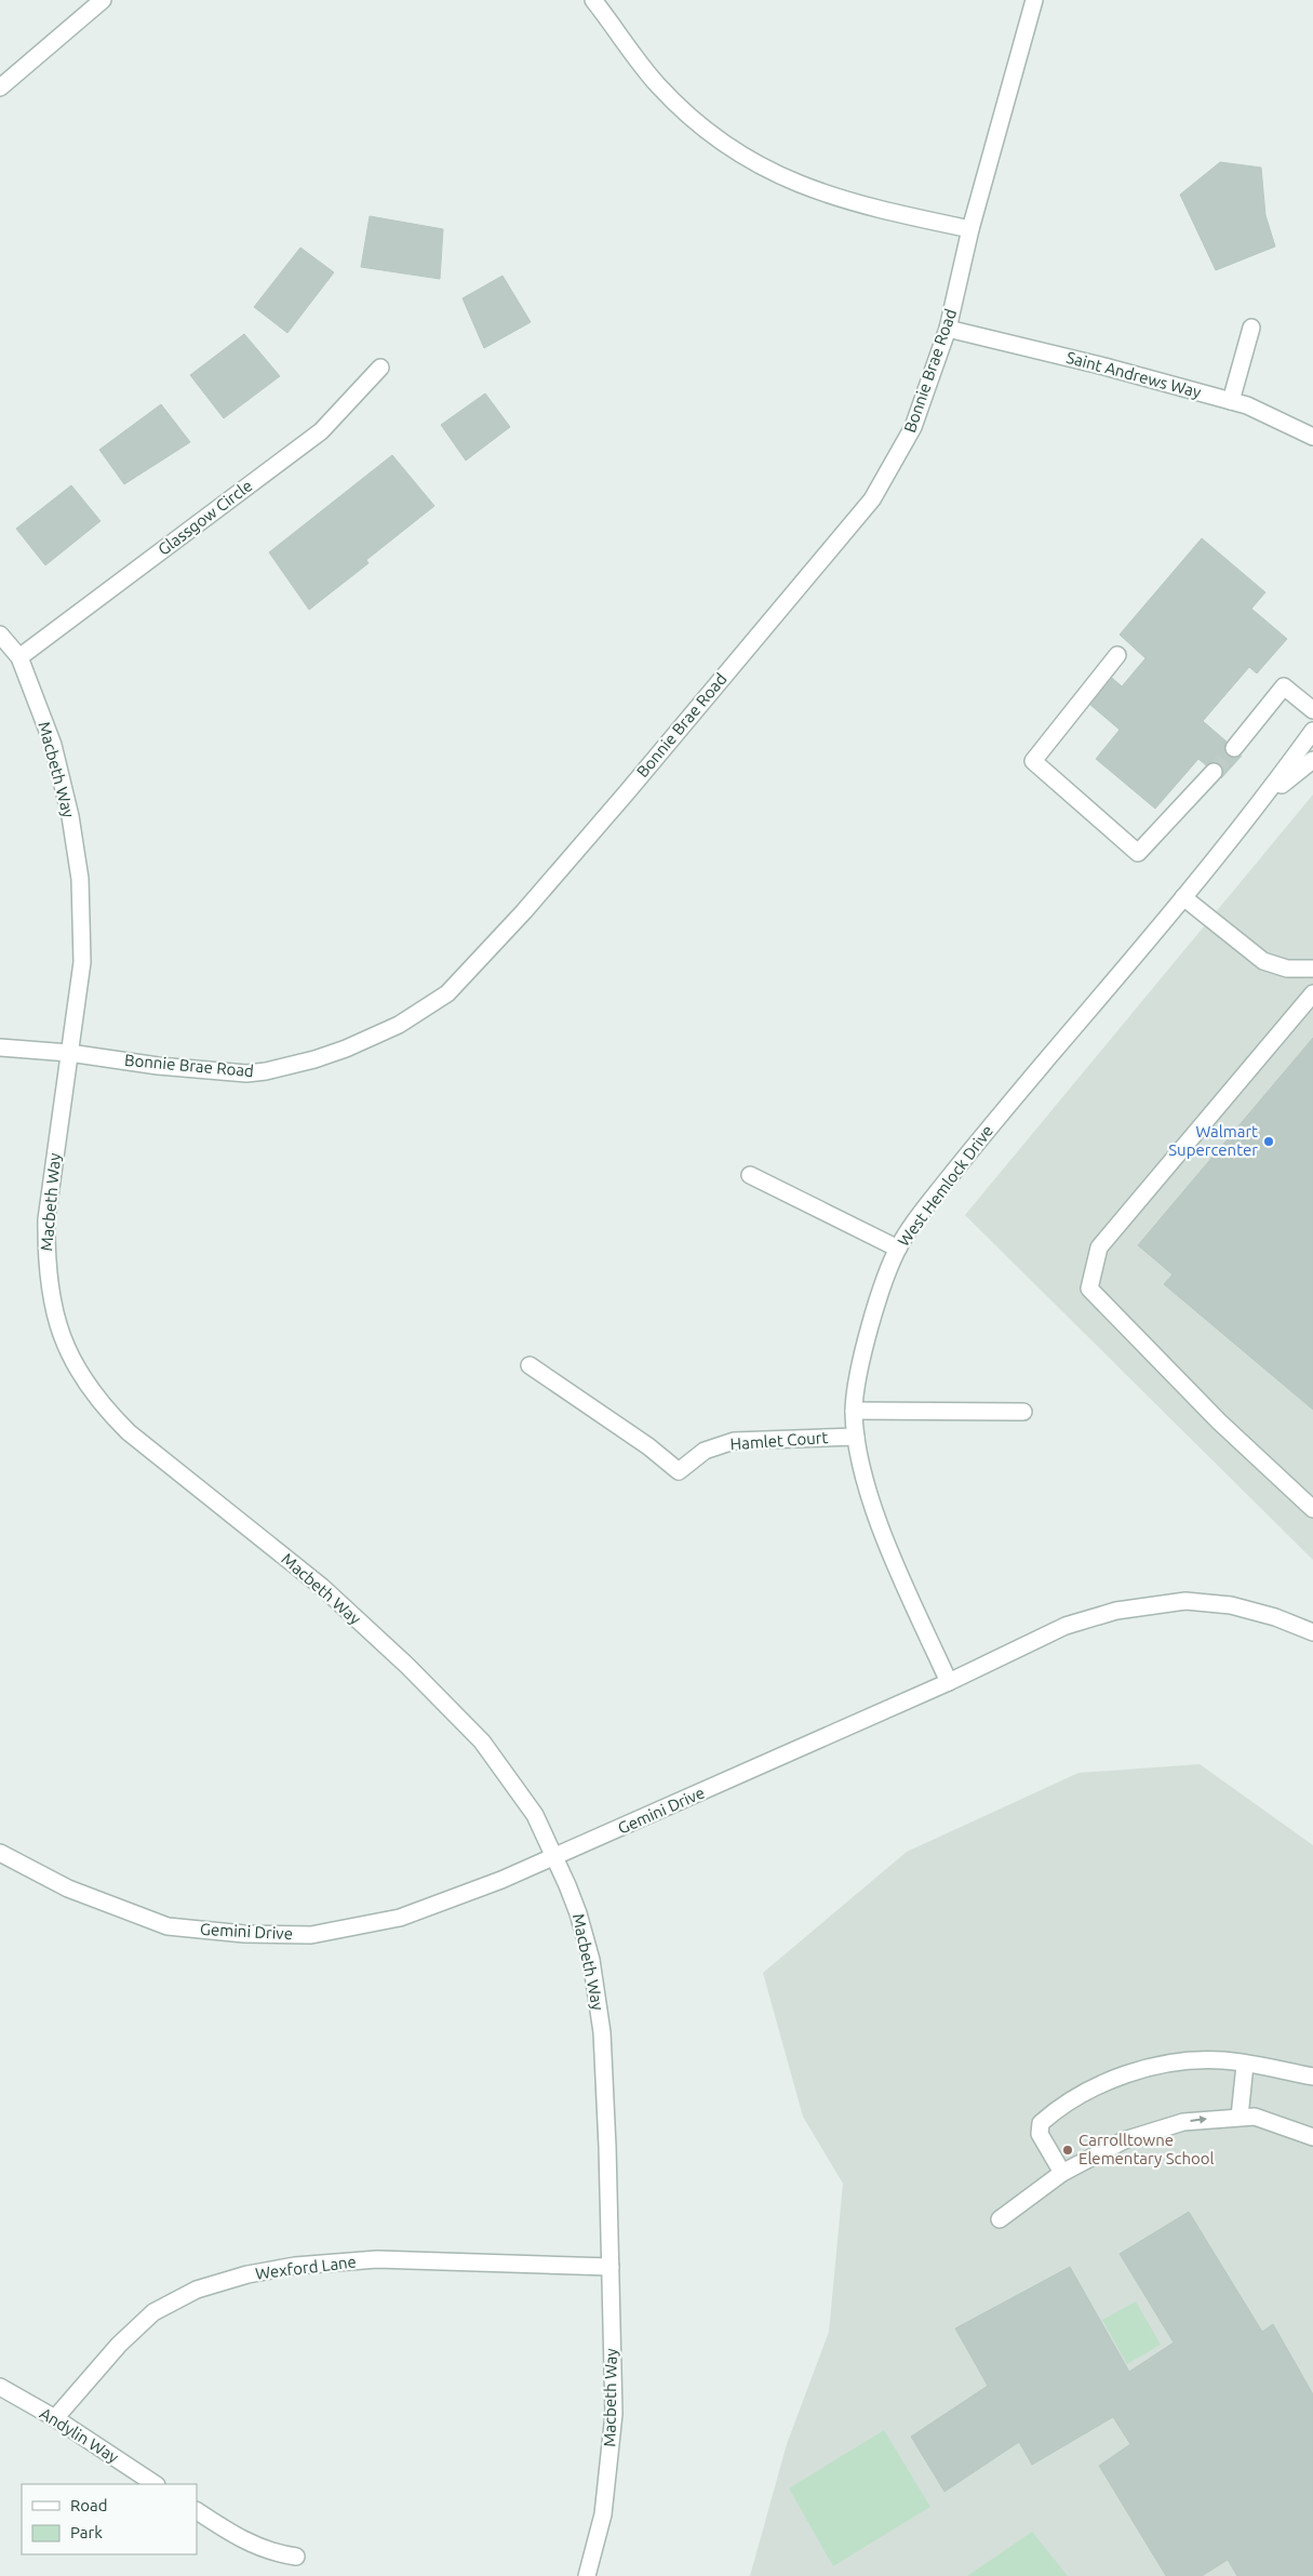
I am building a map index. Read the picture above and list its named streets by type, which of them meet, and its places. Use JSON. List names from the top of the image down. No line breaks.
{"streets":{"street":["Bonnie Brae Road","Saint Andrews Way","Glassgow Circle","Macbeth Way","West Hemlock Drive","Hamlet Court","Gemini Drive","Wexford Lane","Andylin Way"]},"crossings":[["Bonnie Brae Road","Saint Andrews Way"],["Bonnie Brae Road","Macbeth Way"],["Glassgow Circle","Macbeth Way"],["Macbeth Way","Gemini Drive"],["Macbeth Way","Wexford Lane"],["West Hemlock Drive","Hamlet Court"],["West Hemlock Drive","Gemini Drive"],["Wexford Lane","Andylin Way"]],"places":["Walmart Supercenter","Carrolltowne Elementary School"],"legend":["Road","Park"]}
